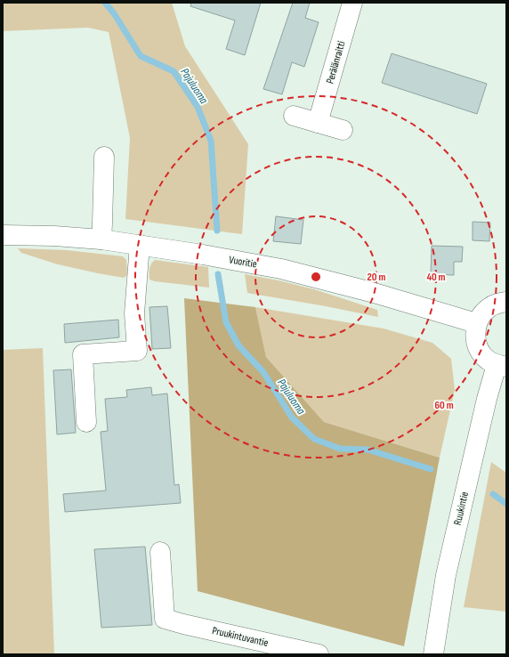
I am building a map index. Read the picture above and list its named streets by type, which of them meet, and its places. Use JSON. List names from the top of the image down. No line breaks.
{"streets":{"street":["Perälänraitti","Vuoritie","Ruukintie","Pruukintuvantie"]},"water":["Pajuluoma"],"rings":["20 m","40 m","60 m"]}
